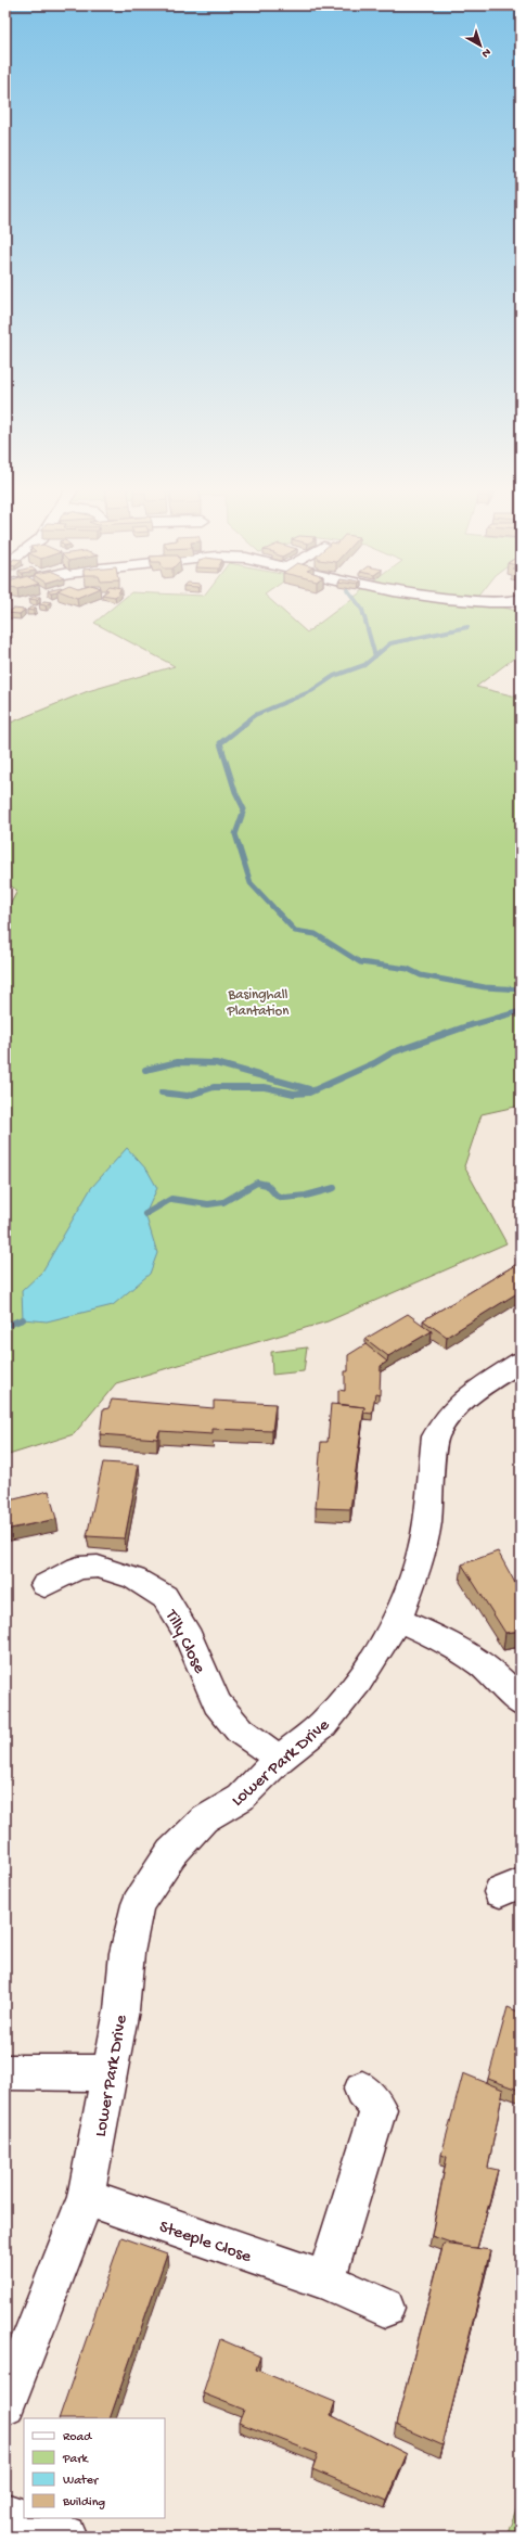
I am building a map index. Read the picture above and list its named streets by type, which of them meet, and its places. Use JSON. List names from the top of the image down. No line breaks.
{"streets":{"street":["Tilly Close","Lower Park Drive","Steeple Close"]},"crossings":[["Tilly Close","Lower Park Drive"],["Lower Park Drive","Steeple Close"]],"parks":["Basinghall Plantation"],"legend":["Road","Park","Water","Building"],"north":"bottom right"}
